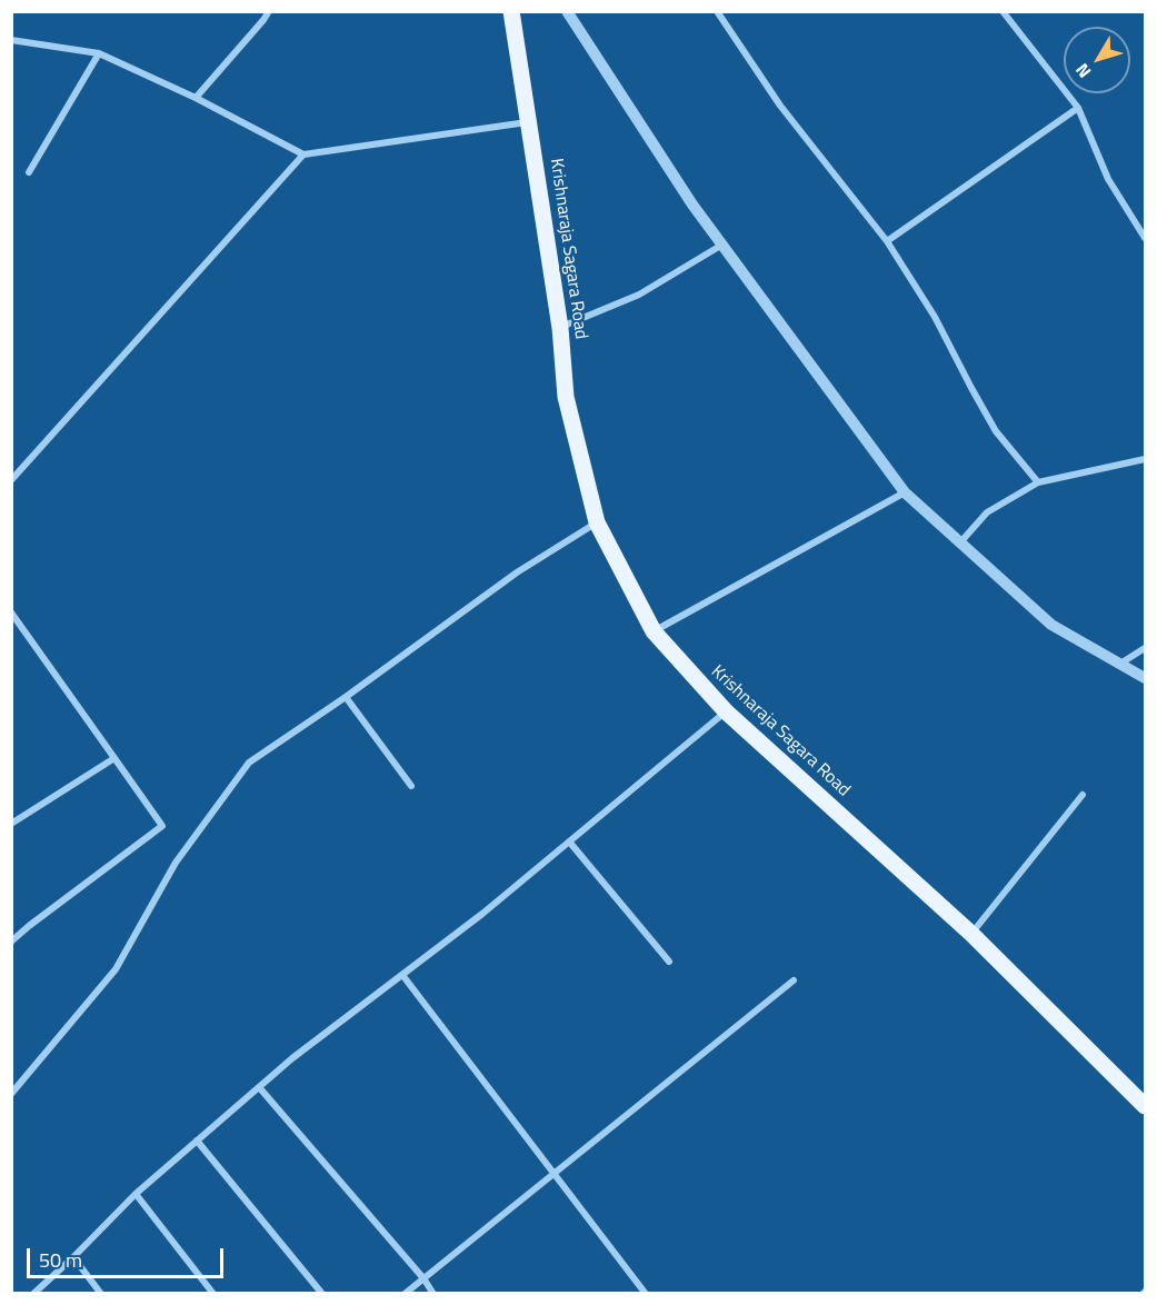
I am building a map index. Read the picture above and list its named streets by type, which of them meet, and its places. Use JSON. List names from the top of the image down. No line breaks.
{"streets":{"main road":["Krishnaraja Sagara Road"]},"scale_bar":"50 m","north":"bottom left"}
